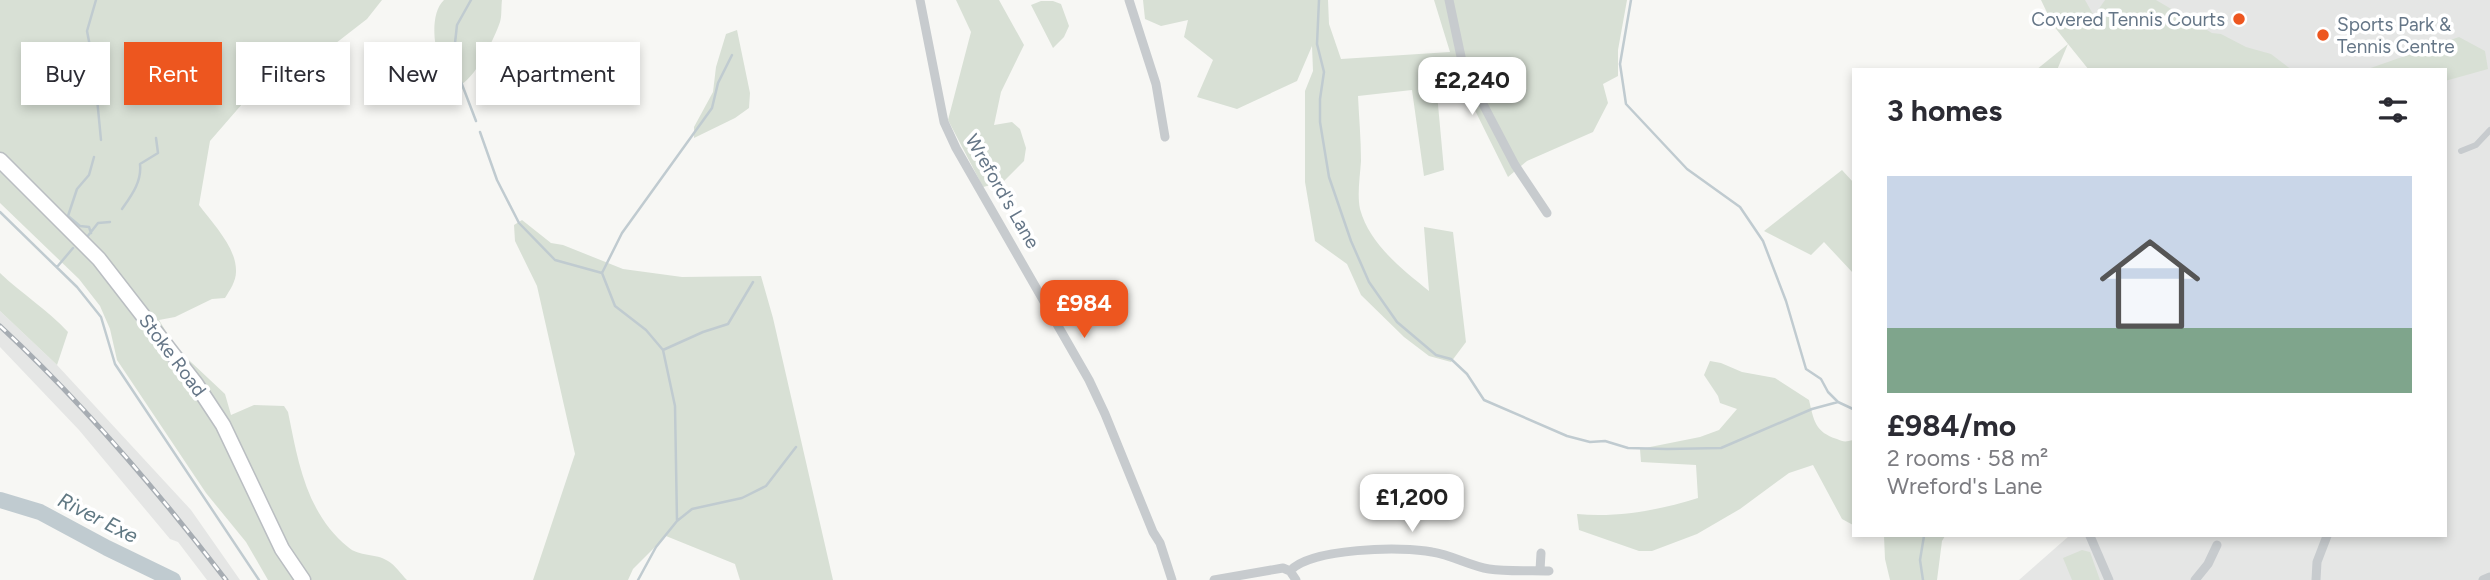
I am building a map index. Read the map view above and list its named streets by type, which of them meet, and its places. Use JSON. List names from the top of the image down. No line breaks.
{"streets":{"main road":["Stoke Road"],"street":["Wreford's Lane"]},"water":["River Exe"],"places":["Covered Tennis Courts","Sports Park & Tennis Centre"],"page":{"chip":["Buy","Rent","Filters","New","Apartment"],"price":["£2,240","£984","£1,200"],"heading":"3 homes","list":[{"name":"£984/mo","note":"2 rooms · 58 m² · Wreford's Lane"}]}}
